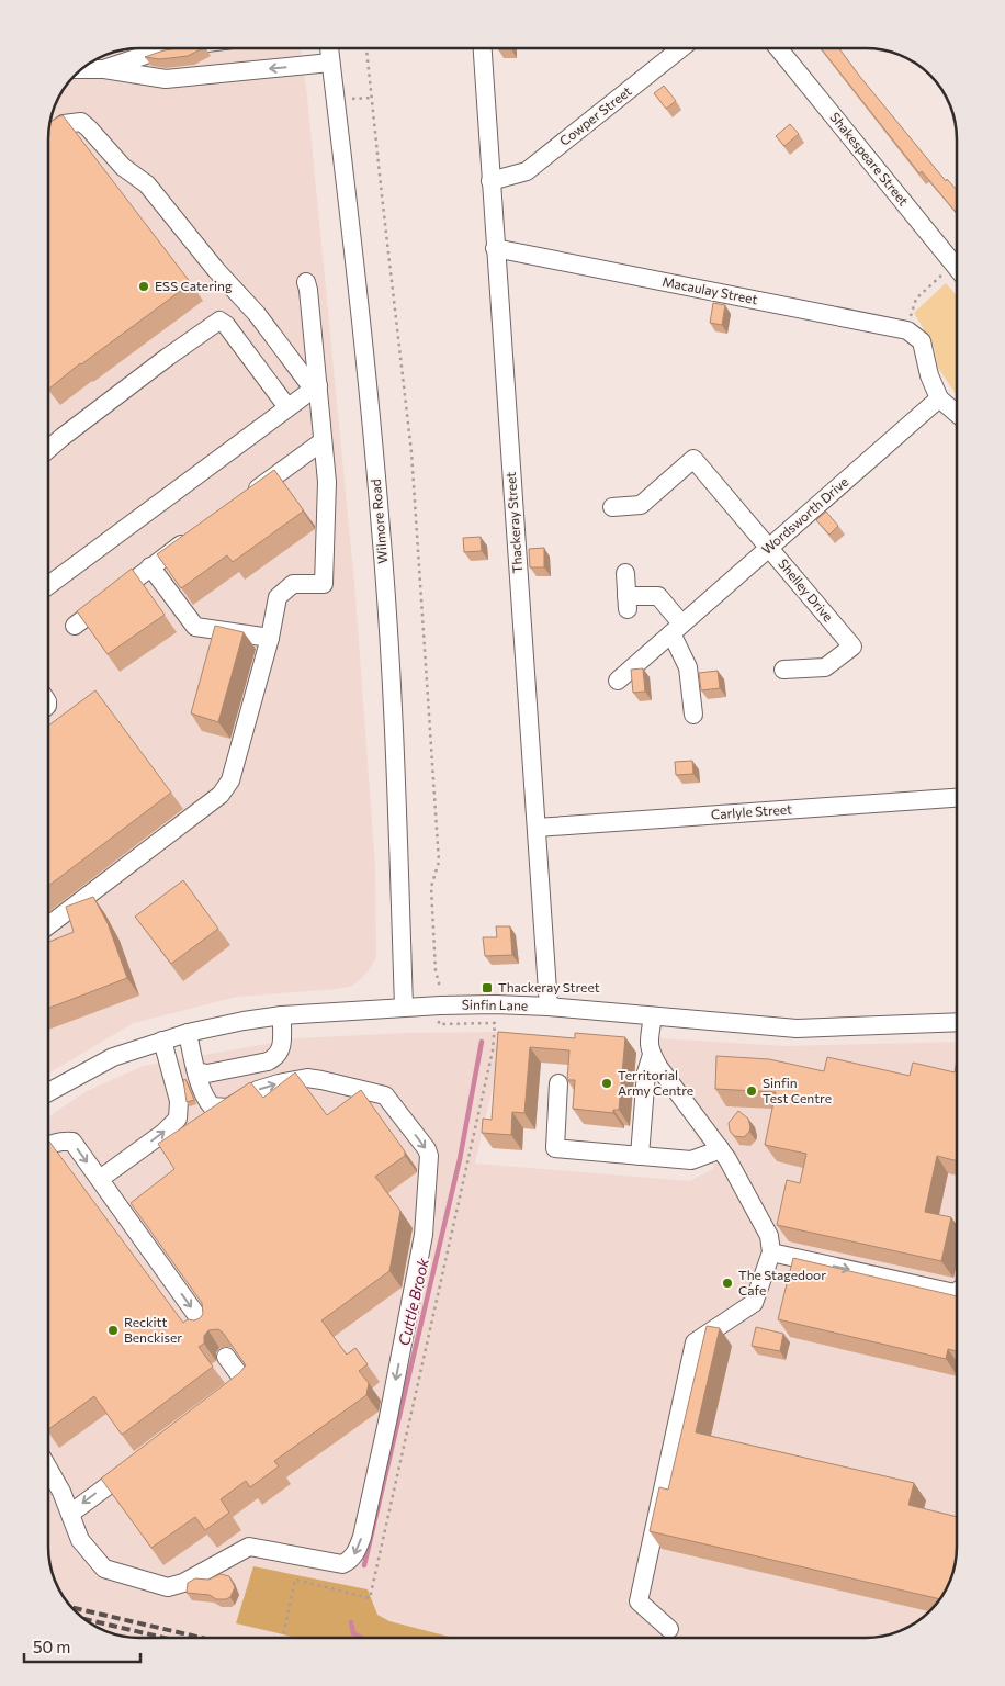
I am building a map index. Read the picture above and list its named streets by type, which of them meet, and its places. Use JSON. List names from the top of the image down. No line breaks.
{"streets":{"street":["Cowper Street","Shakespeare Street","Macaulay Street","Wordsworth Drive","Wilmore Road","Thackeray Street","Shelley Drive","Carlyle Street","Sinfin Lane"]},"crossings":[["Cowper Street","Thackeray Street"],["Macaulay Street","Wordsworth Drive"],["Macaulay Street","Thackeray Street"],["Wordsworth Drive","Shelley Drive"],["Wilmore Road","Sinfin Lane"],["Thackeray Street","Carlyle Street"],["Thackeray Street","Sinfin Lane"]],"water":["Cuttle Brook"],"places":{"other":["ESS Catering","Territorial Army Centre","Sinfin Test Centre","The Stagedoor Cafe","Reckitt Benckiser"],"transit":["Thackeray Street"]},"scale_bar":"50 m"}
